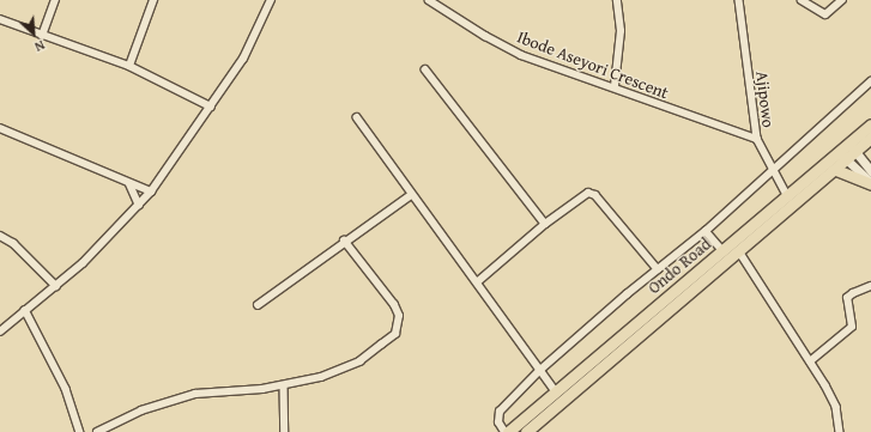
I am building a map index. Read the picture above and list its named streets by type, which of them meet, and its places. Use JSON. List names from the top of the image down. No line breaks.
{"streets":{"main road":["Ondo Road"],"street":["Ibode Aseyori Crescent","Ajipowo"]},"crossings":[["Ibode Aseyori Crescent","Ajipowo"],["Ajipowo","Ondo Road"]],"north":"bottom right"}
